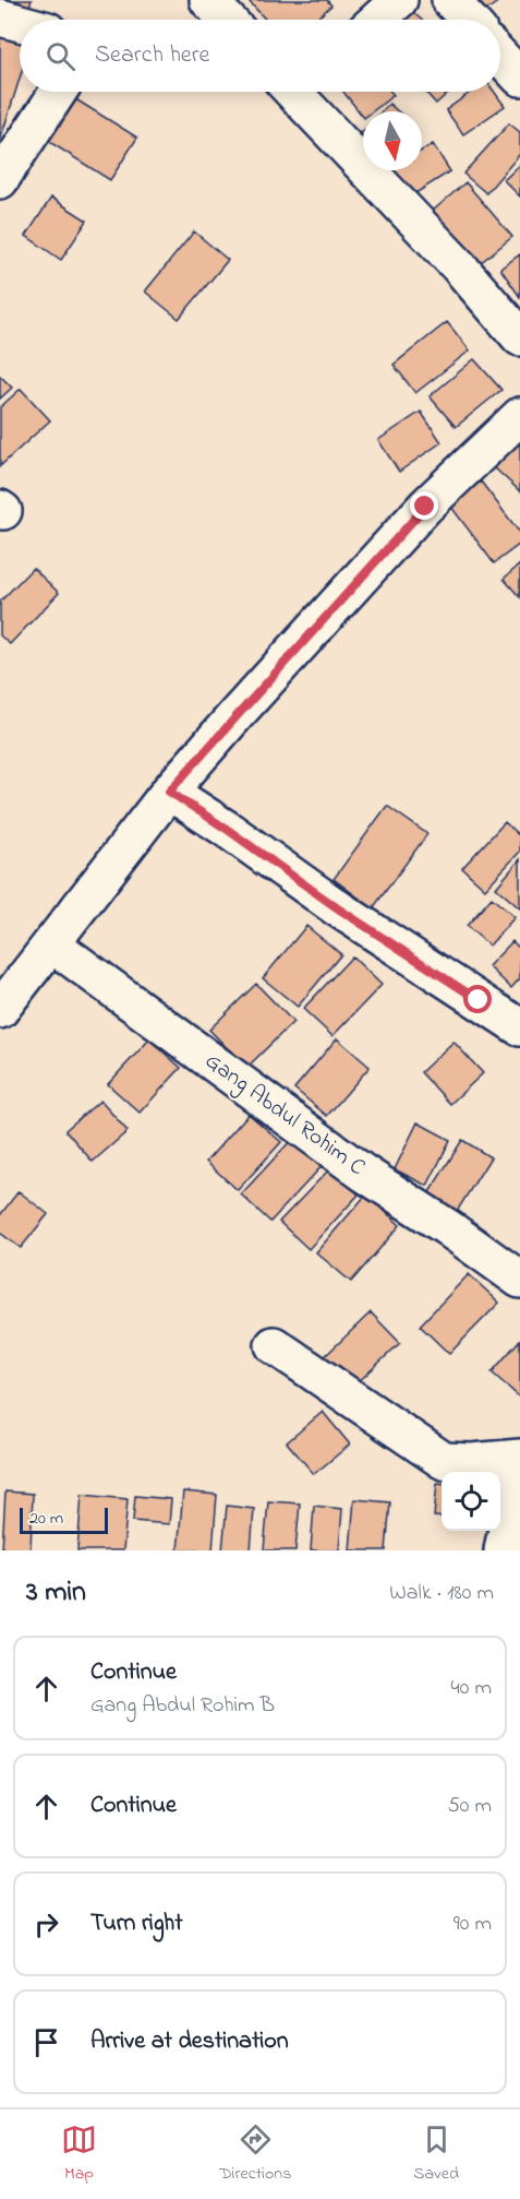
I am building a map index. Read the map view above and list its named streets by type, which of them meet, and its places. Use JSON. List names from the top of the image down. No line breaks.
{"streets":{"street":["Gang Abdul Rohim C"]},"scale_bar":"20 m","north":"bottom","page":{"search":"Search here","scale":"20 m","heading":["3 min","Walk · 180 m"],"list":[["Continue","Gang Abdul Rohim B","40 m"],["Continue","50 m"],["Turn right","90 m"],"Arrive at destination"],"nav":["Map","Directions","Saved"]}}
